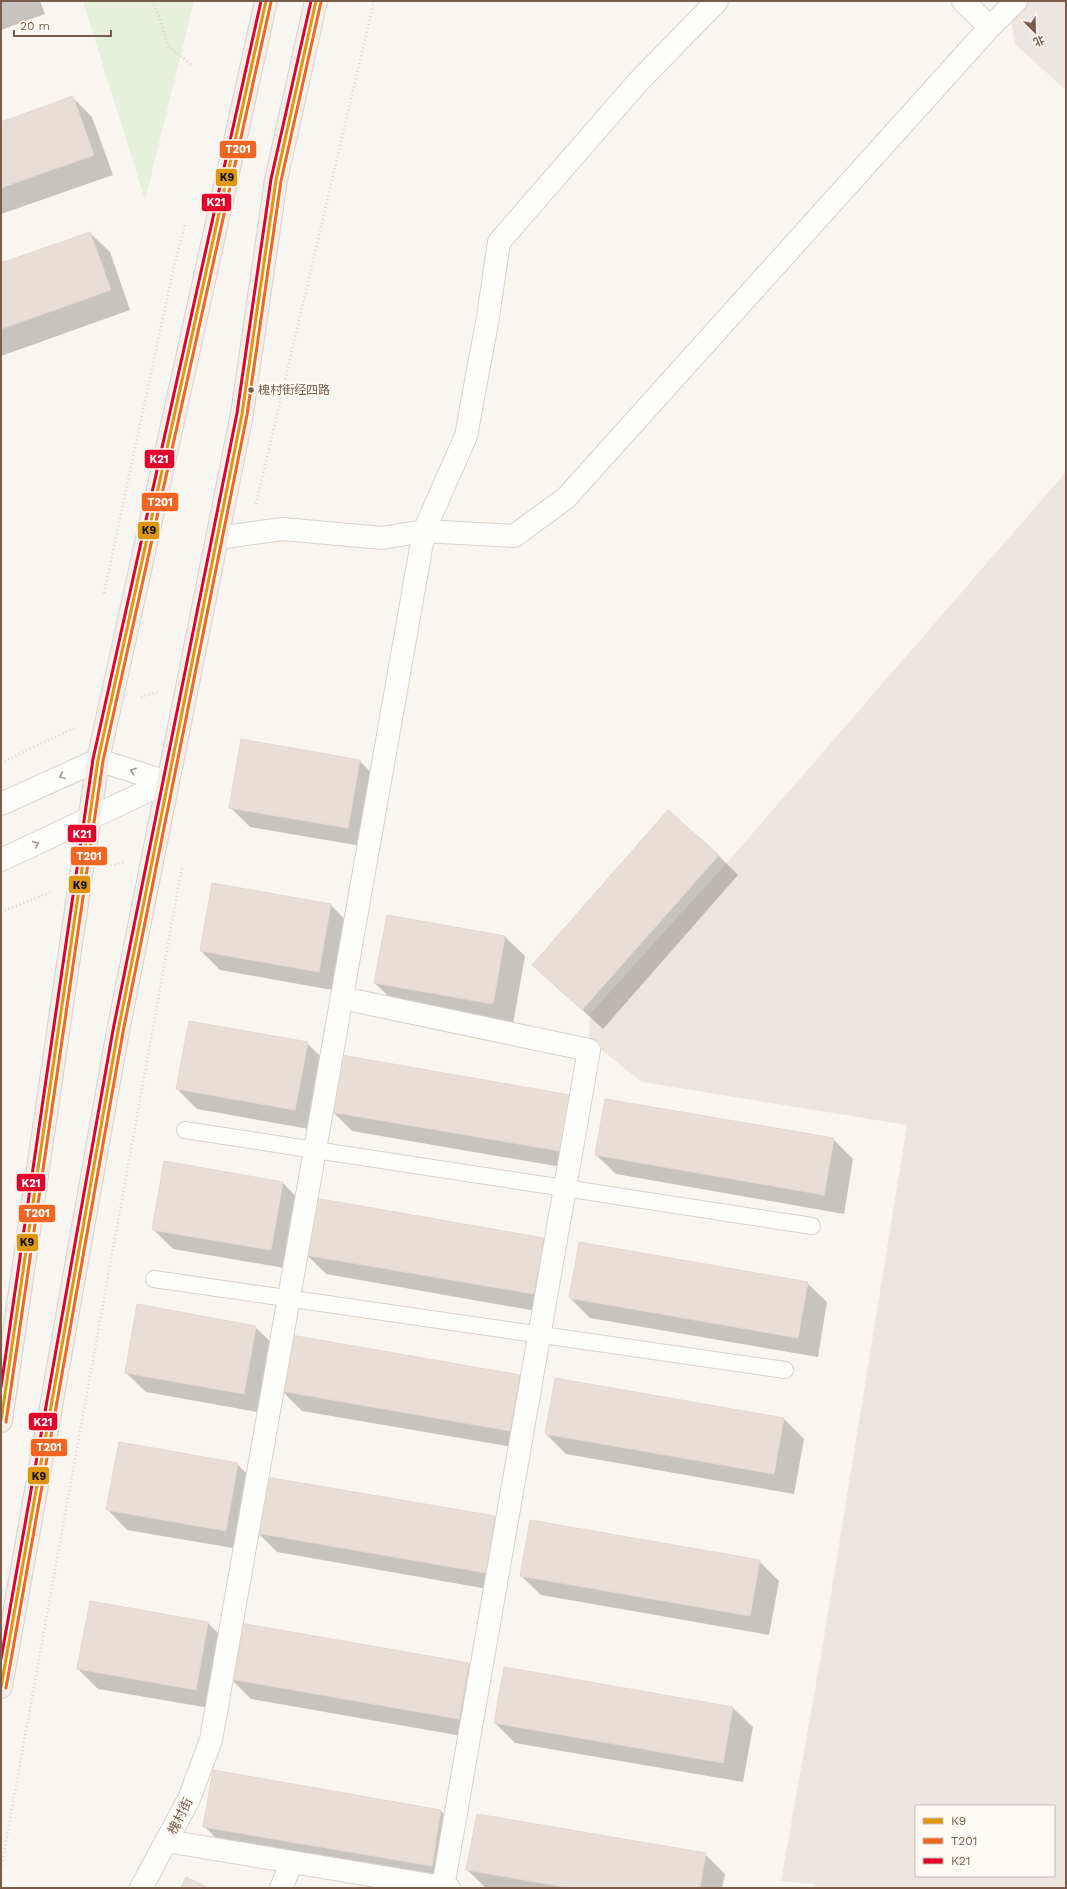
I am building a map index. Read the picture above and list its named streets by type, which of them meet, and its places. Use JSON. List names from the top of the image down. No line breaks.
{"streets":{"street":["槐村街"]},"places":["槐村街经四路"],"lines":["transit line K9","transit line K21","transit line T201"],"legend":["K9","T201","K21"],"scale_bar":"20 m","north":"bottom right"}
